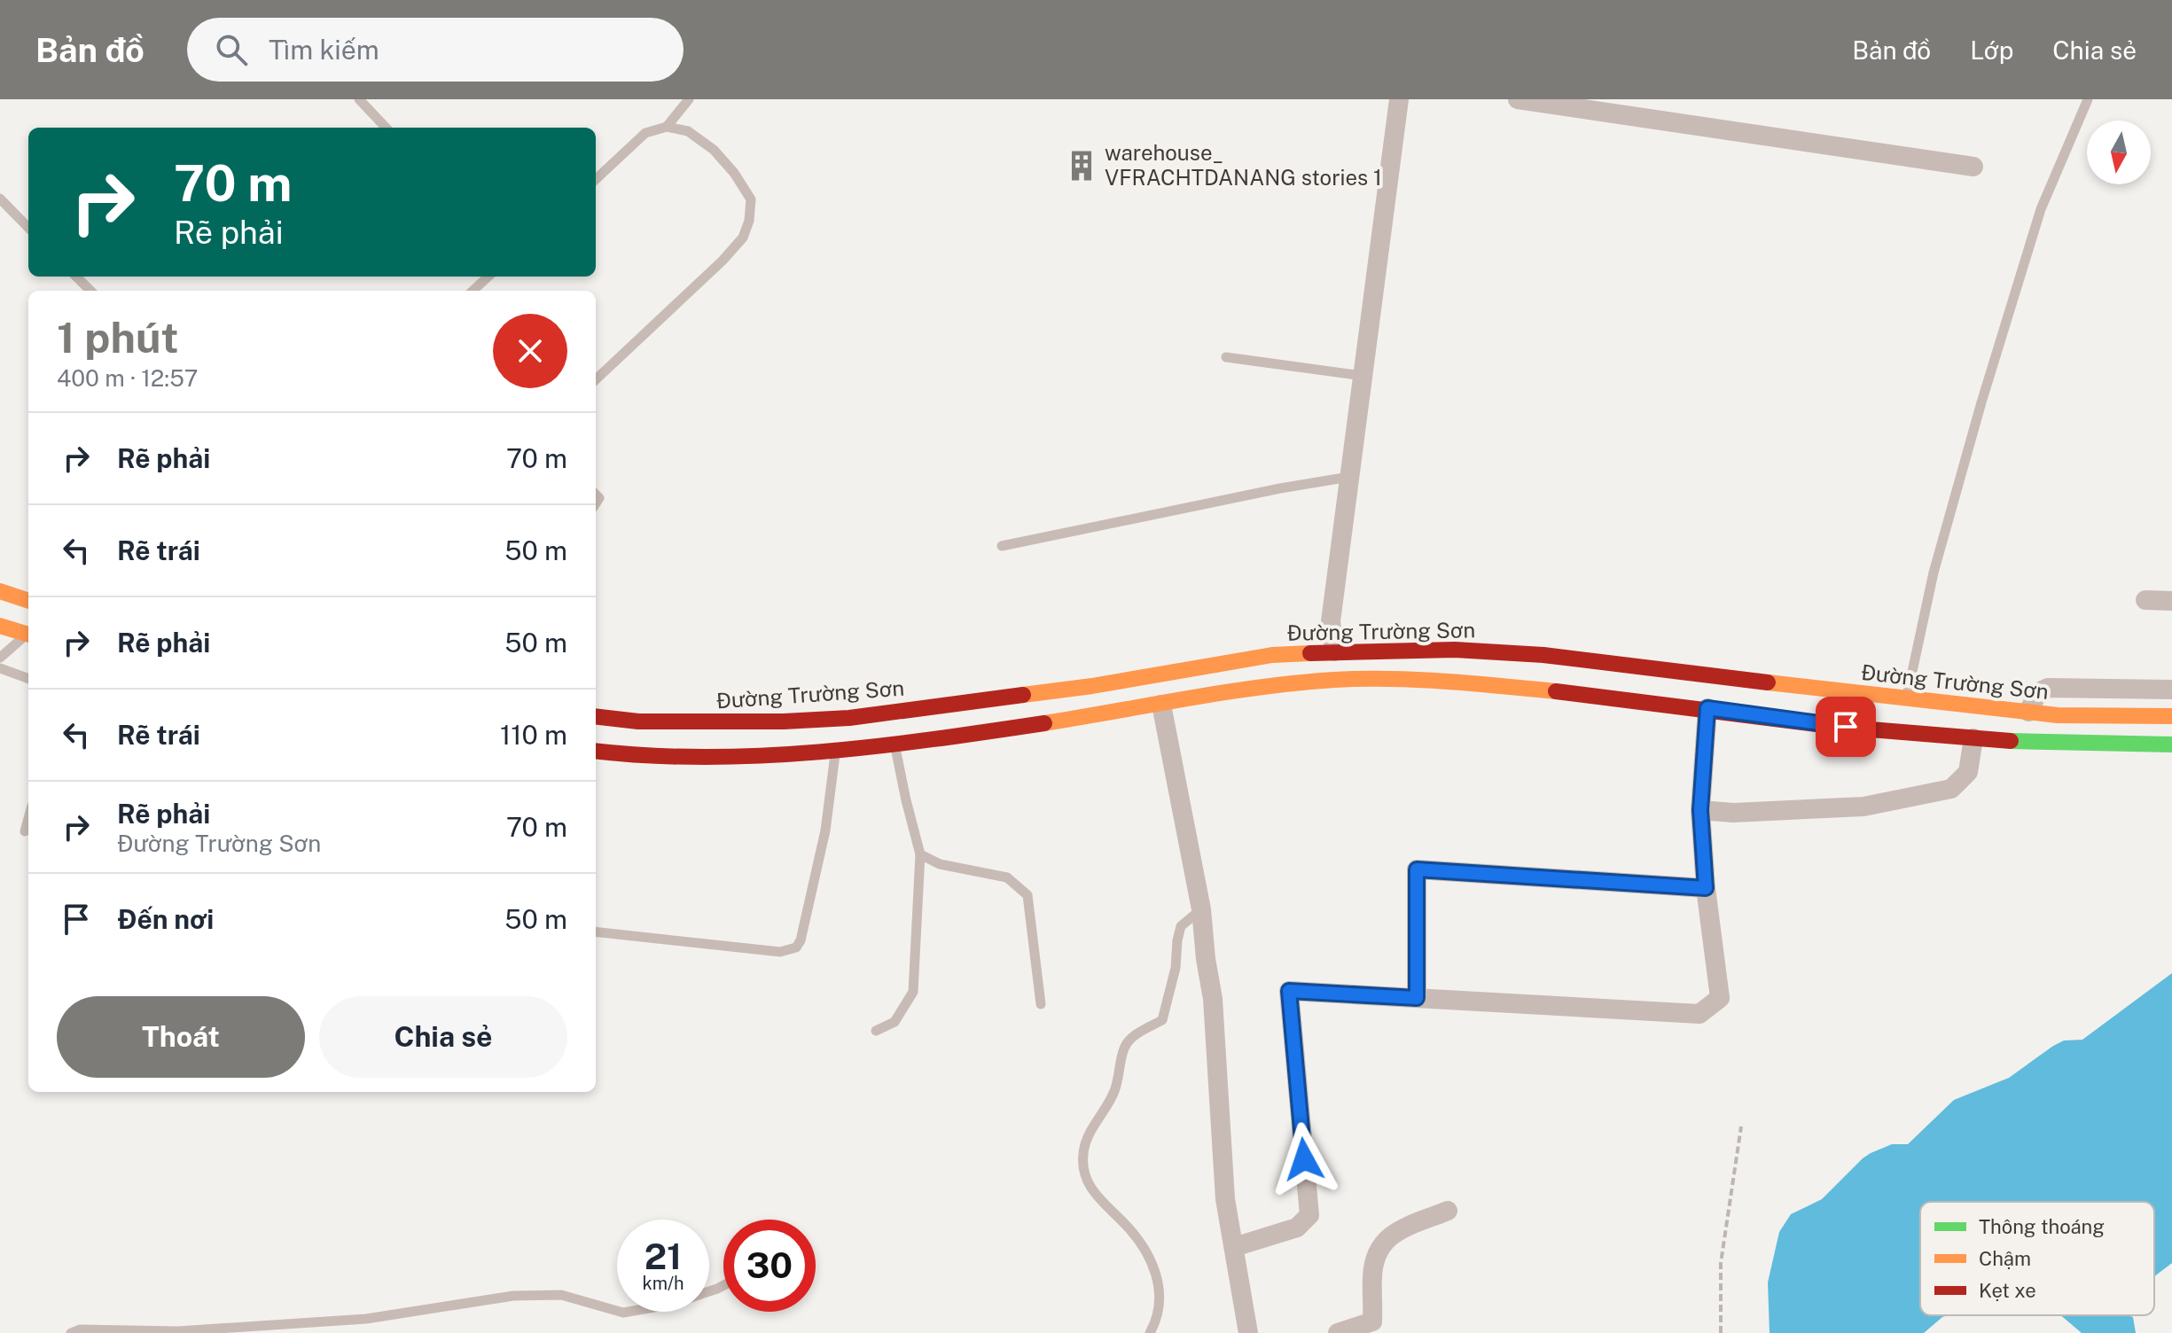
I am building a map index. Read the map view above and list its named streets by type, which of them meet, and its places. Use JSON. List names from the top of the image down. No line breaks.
{"streets":{"highway":["Đường Trường Sơn"]},"places":{"building":["warehouse_ VFRACHTDANANG stories 1"]},"legend":["Thông thoáng","Chậm","Kẹt xe"],"north":"bottom","page":{"header":"Bản đồ","search":"Tìm kiếm","nav":["Bản đồ","Lớp","Chia sẻ"],"turn":["70 m","Rẽ phải"],"heading":["1 phút","400 m · 12:57"],"list":[{"name":"Rẽ phải","value":"70 m"},{"name":"Rẽ trái","value":"50 m"},{"name":"Rẽ phải","value":"50 m"},{"name":"Rẽ trái","value":"110 m"},{"name":"Rẽ phải","note":"Đường Trường Sơn","value":"70 m"},{"name":"Đến nơi","value":"50 m"}],"buttons":["Thoát","Chia sẻ"],"speed":"21 km/h","limit":"30"}}
